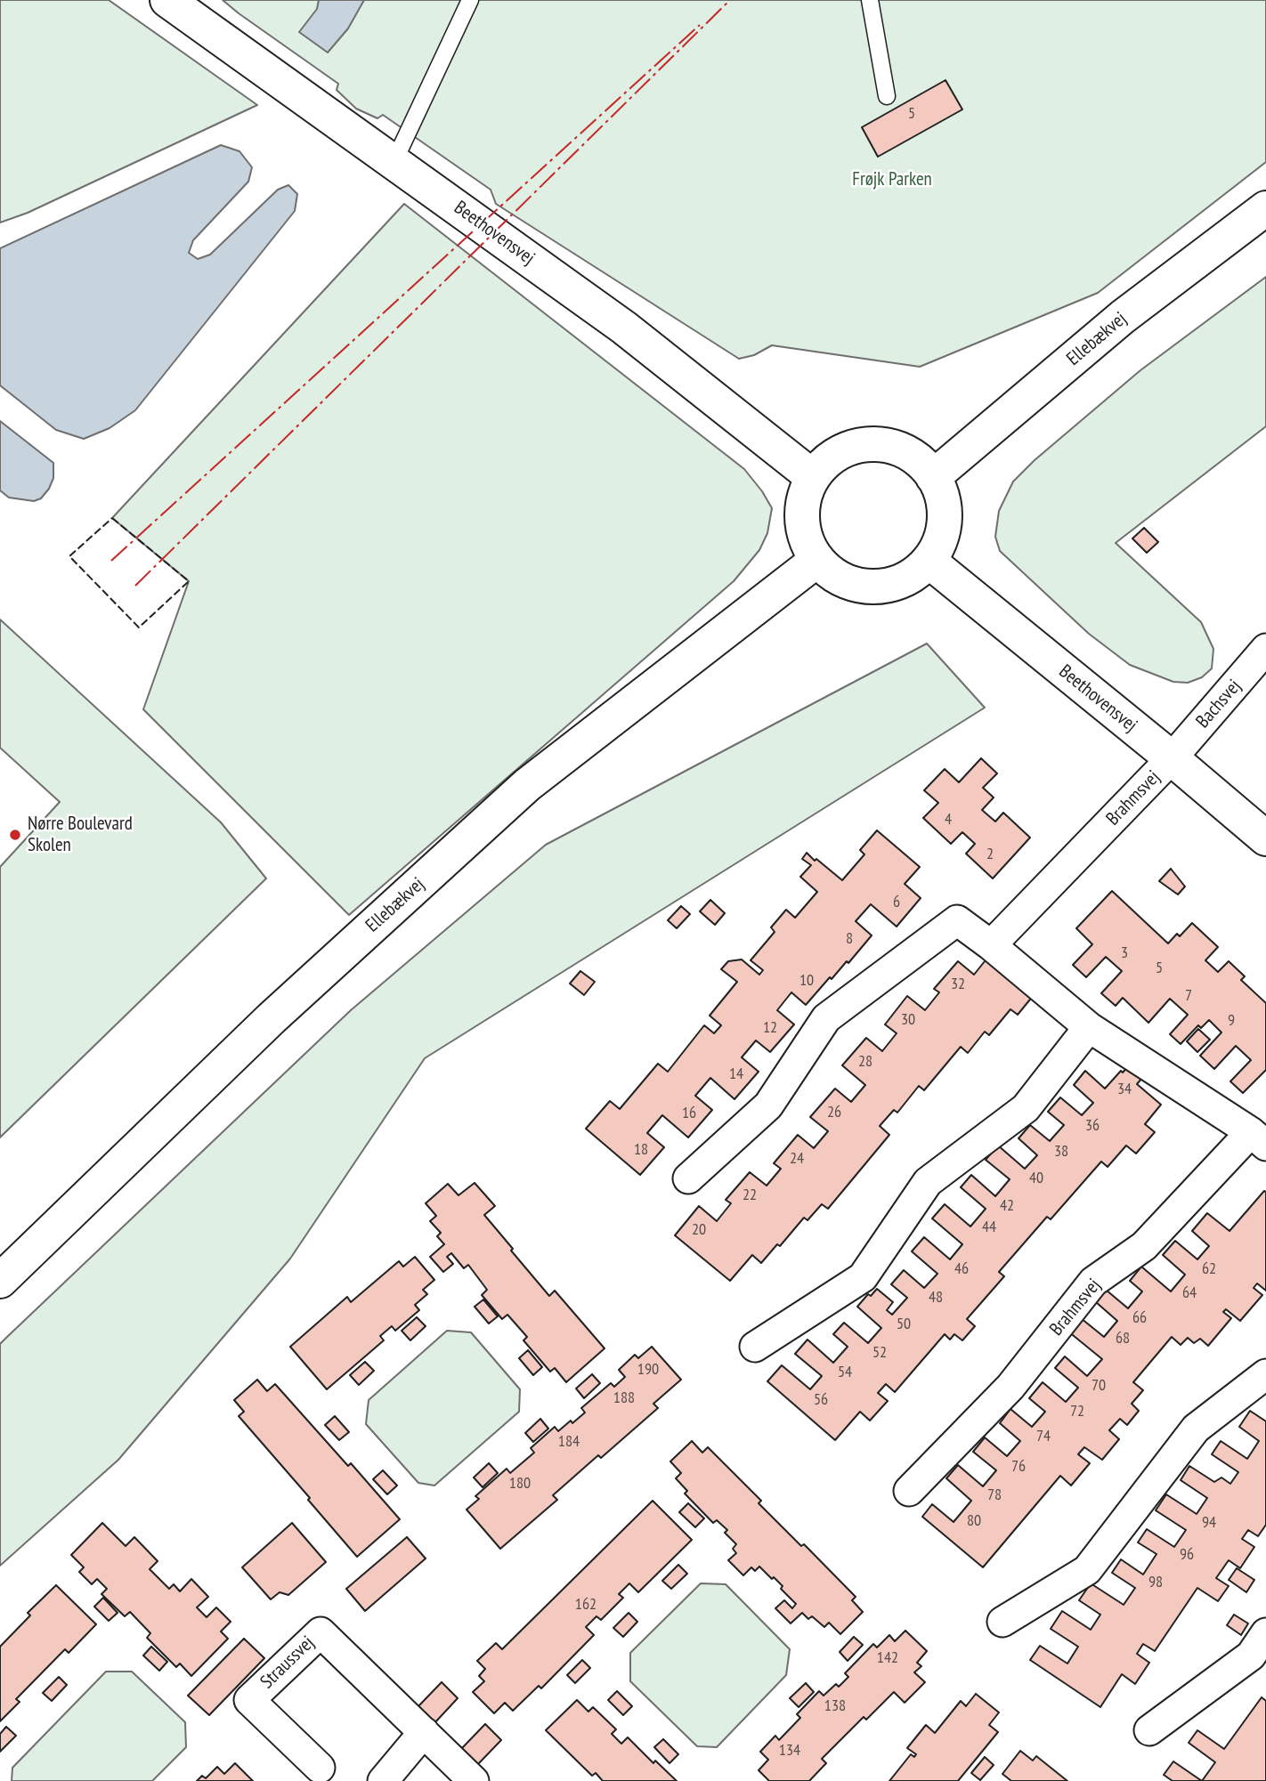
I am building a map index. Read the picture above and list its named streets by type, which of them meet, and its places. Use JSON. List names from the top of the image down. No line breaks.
{"streets":{"street":["Beethovensvej","Ellebækvej","Bachsvej","Brahmsvej","Straussvej"]},"crossings":[["Beethovensvej","Ellebækvej"],["Beethovensvej","Bachsvej"],["Beethovensvej","Brahmsvej"],["Bachsvej","Brahmsvej"]],"parks":["Frøjk Parken"],"places":["Nørre Boulevard Skolen"],"house_numbers":["5","4","2","6","8","3","5","10","32","7","30","9","12","28","14","34","26","16","36","18","38","24","40","22","42","44","20","46","62","64","48","66","50","68","52","190","54","70","188","56","72","74","184","76","180","78","80","94","96","98","162","142","138","134"]}
